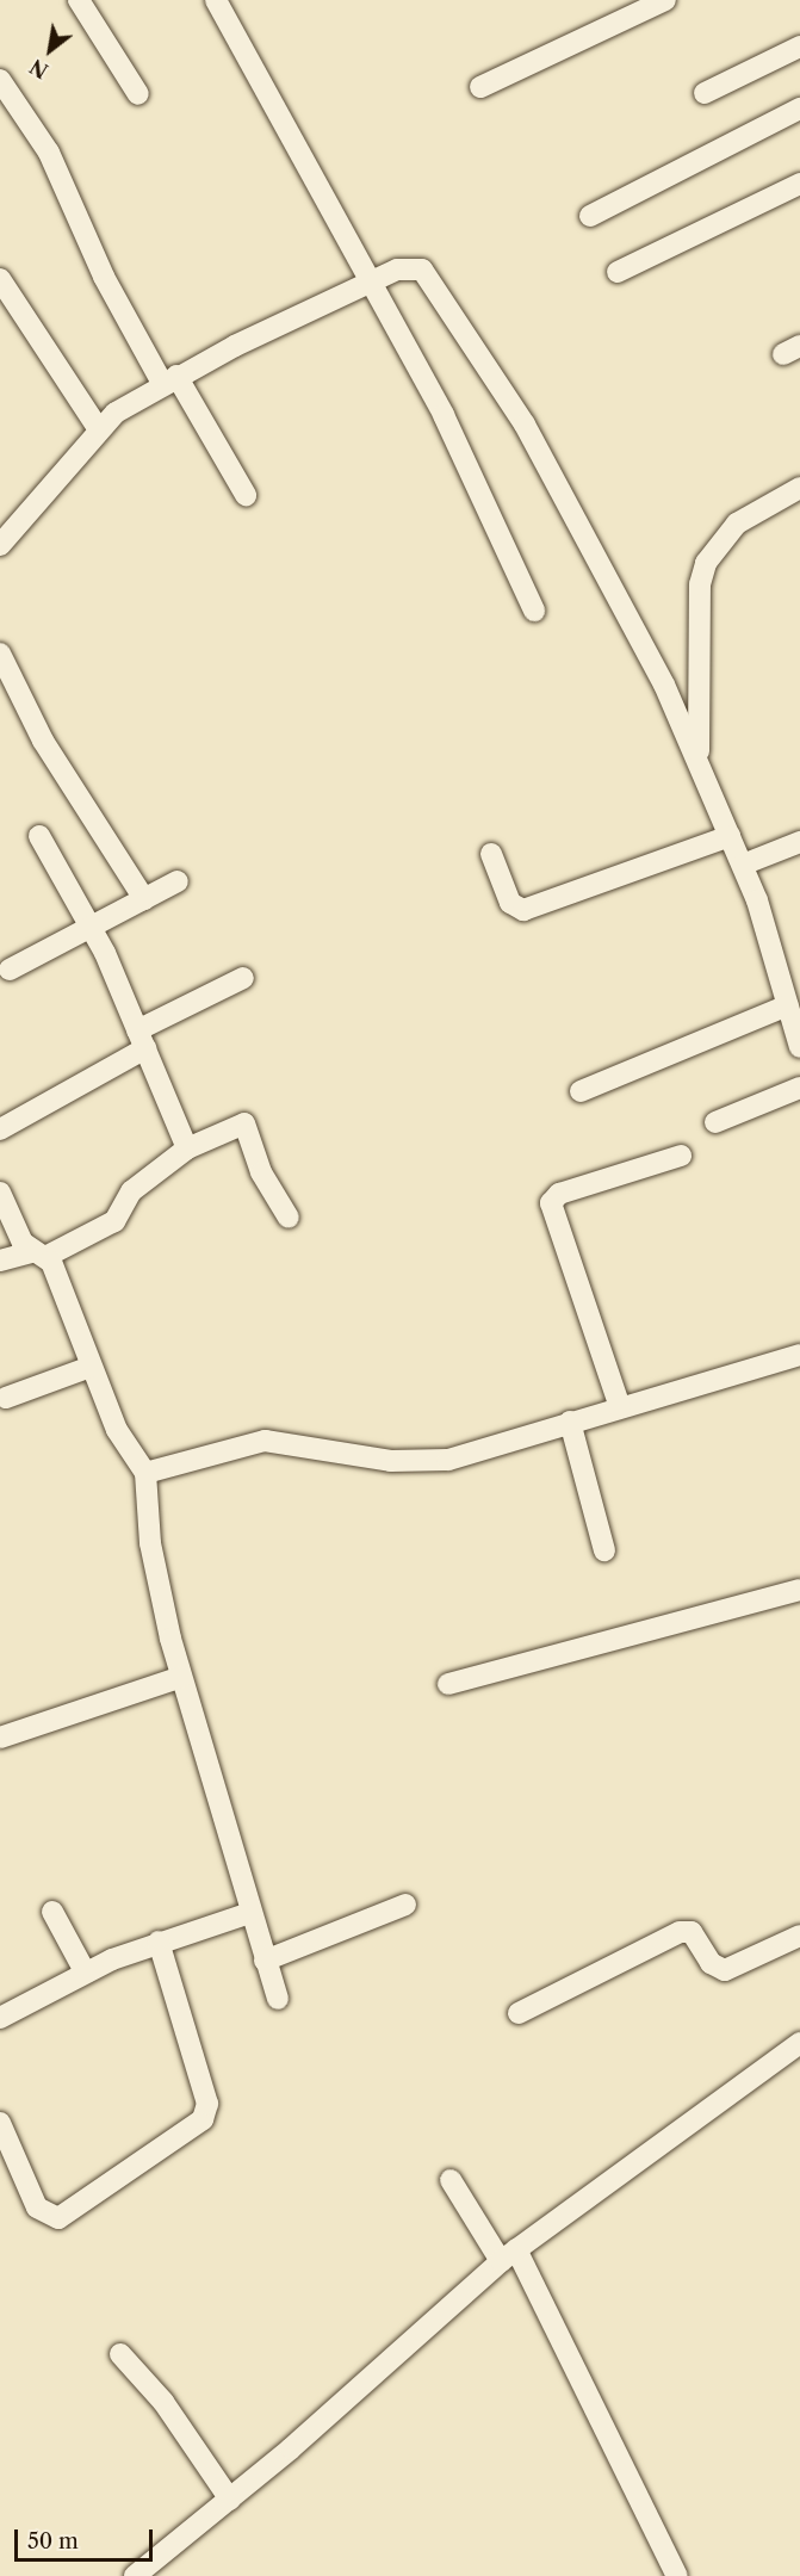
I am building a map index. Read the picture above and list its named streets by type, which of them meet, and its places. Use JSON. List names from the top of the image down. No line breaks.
{"scale_bar":"50 m","north":"bottom left"}
